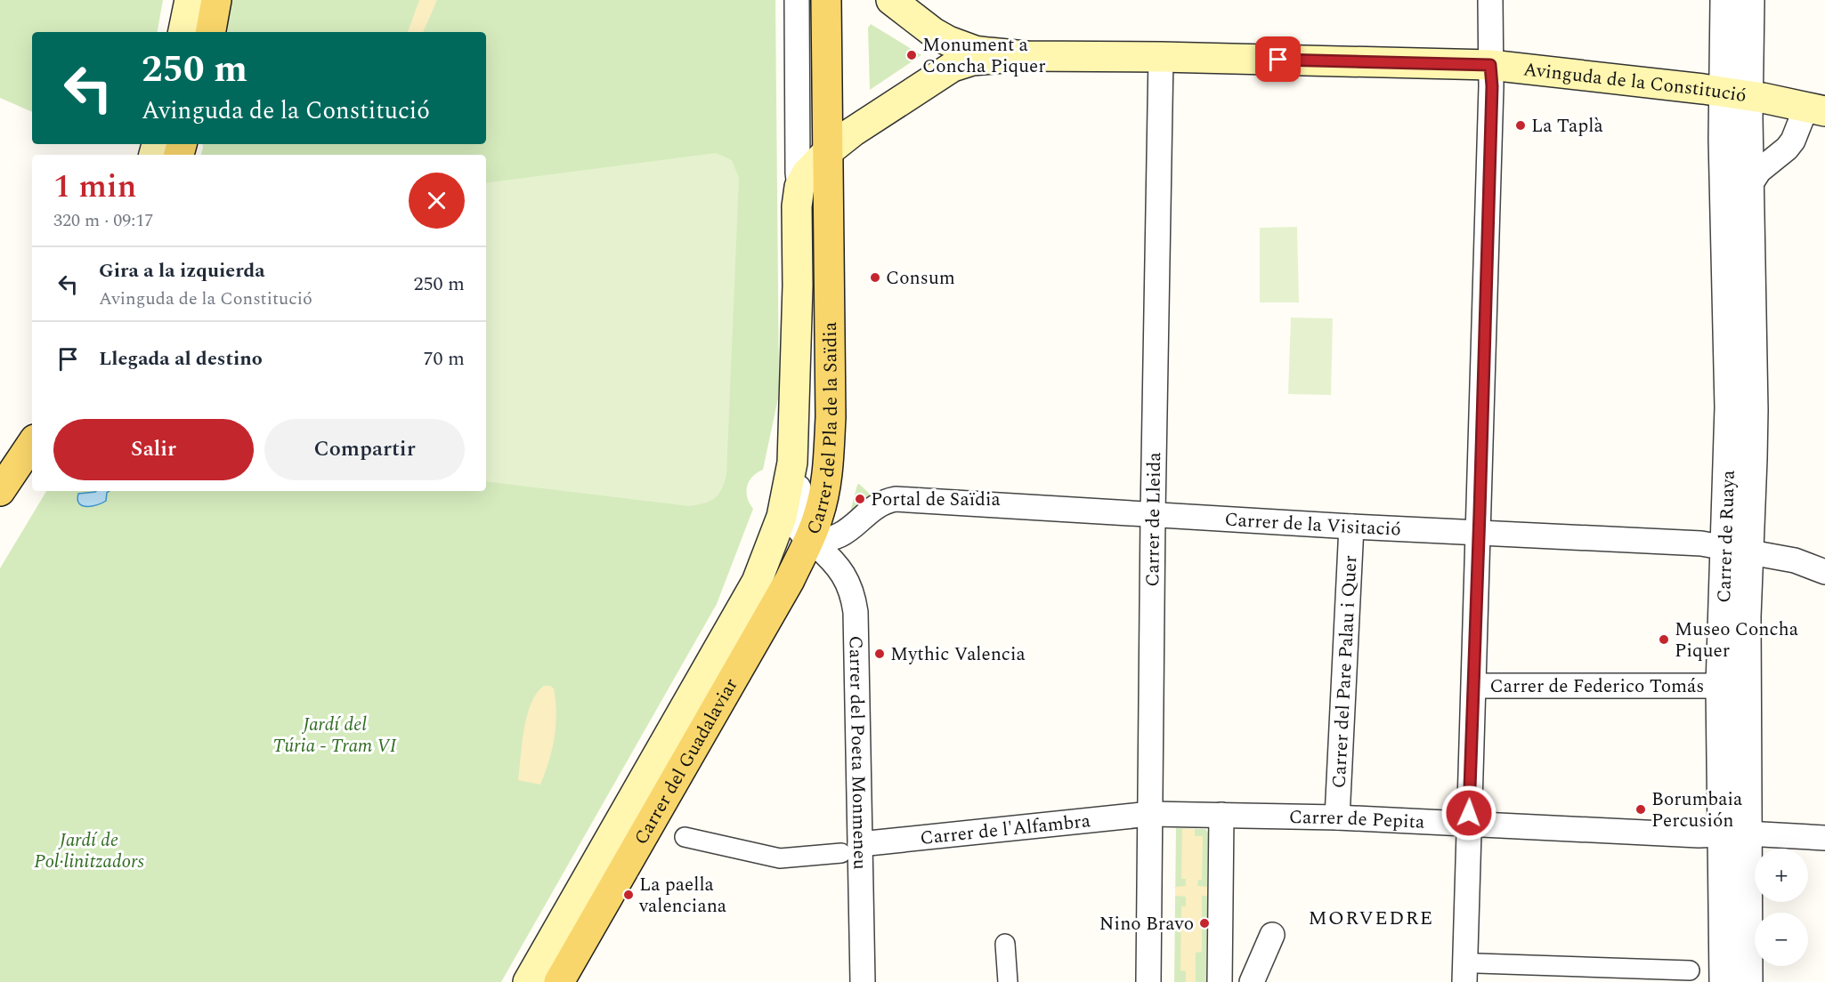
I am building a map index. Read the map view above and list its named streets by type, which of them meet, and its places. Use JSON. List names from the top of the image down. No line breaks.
{"streets":{"main road":["Avinguda de la Constitució","Carrer del Pla de la Saïdia","Carrer del Guadalaviar"],"street":["Carrer de Lleida","Carrer de la Visitació","Carrer de Ruaya","Carrer del Pare Palau i Quer","Carrer de Federico Tomás","Carrer del Poeta Monmeneu","Carrer de Pepita","Carrer de l'Alfambra"]},"crossings":[["Avinguda de la Constitució","Carrer del Pla de la Saïdia"],["Avinguda de la Constitució","Carrer de Lleida"],["Avinguda de la Constitució","Carrer de Ruaya"],["Carrer del Pla de la Saïdia","Carrer de la Visitació"],["Carrer del Pla de la Saïdia","Carrer del Poeta Monmeneu"],["Carrer del Pla de la Saïdia","Carrer del Guadalaviar"],["Carrer de Lleida","Carrer de la Visitació"],["Carrer de Lleida","Carrer de Pepita"],["Carrer de Lleida","Carrer de l'Alfambra"],["Carrer de la Visitació","Carrer de Ruaya"],["Carrer de la Visitació","Carrer del Pare Palau i Quer"],["Carrer de la Visitació","Carrer del Poeta Monmeneu"],["Carrer de la Visitació","Carrer del Guadalaviar"],["Carrer de Ruaya","Carrer de Federico Tomás"],["Carrer de Ruaya","Carrer de Pepita"],["Carrer del Pare Palau i Quer","Carrer de Pepita"],["Carrer del Poeta Monmeneu","Carrer del Guadalaviar"],["Carrer del Poeta Monmeneu","Carrer de l'Alfambra"],["Carrer de Pepita","Carrer de l'Alfambra"]],"districts":["MORVEDRE"],"parks":["Jardí del Túria - Tram VI","Jardí de Pol·linitzadors"],"places":["Monument a Concha Piquer","La Taplà","Consum","Portal de Saïdia","Museo Concha Piquer","Mythic Valencia","Borumbaia Percusión","La paella valenciana","Nino Bravo"],"page":{"turn":["250 m","Avinguda de la Constitució"],"heading":["1 min","320 m · 09:17"],"list":[{"name":"Gira a la izquierda","note":"Avinguda de la Constitució","value":"250 m"},{"name":"Llegada al destino","value":"70 m"}],"buttons":["Salir","Compartir"],"map_buttons":["+","−"]}}
